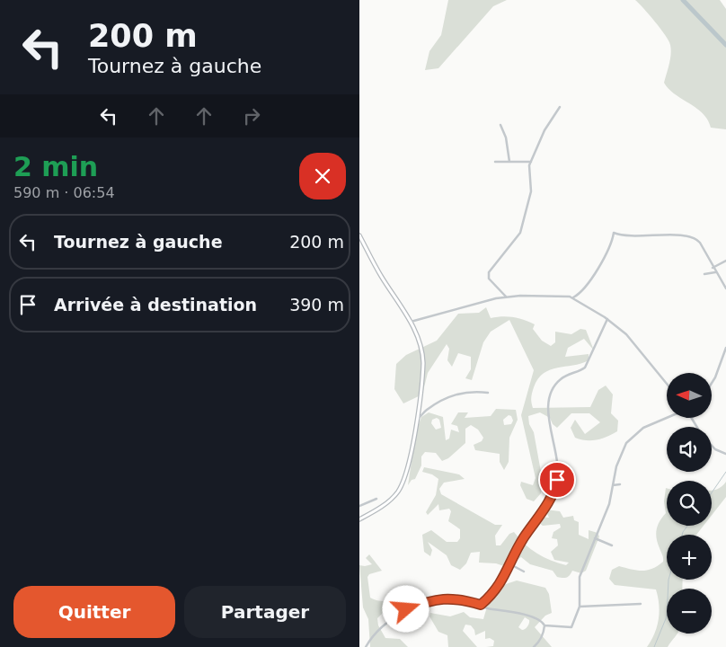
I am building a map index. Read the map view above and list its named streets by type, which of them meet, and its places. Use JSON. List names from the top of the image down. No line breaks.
{"north":"left","page":{"turn":["200 m","Tournez à gauche"],"heading":["2 min","590 m · 06:54"],"list":[{"name":"Tournez à gauche","value":"200 m"},{"name":"Arrivée à destination","value":"390 m"}],"map_buttons":["+","−"],"buttons":["Quitter","Partager"]}}
